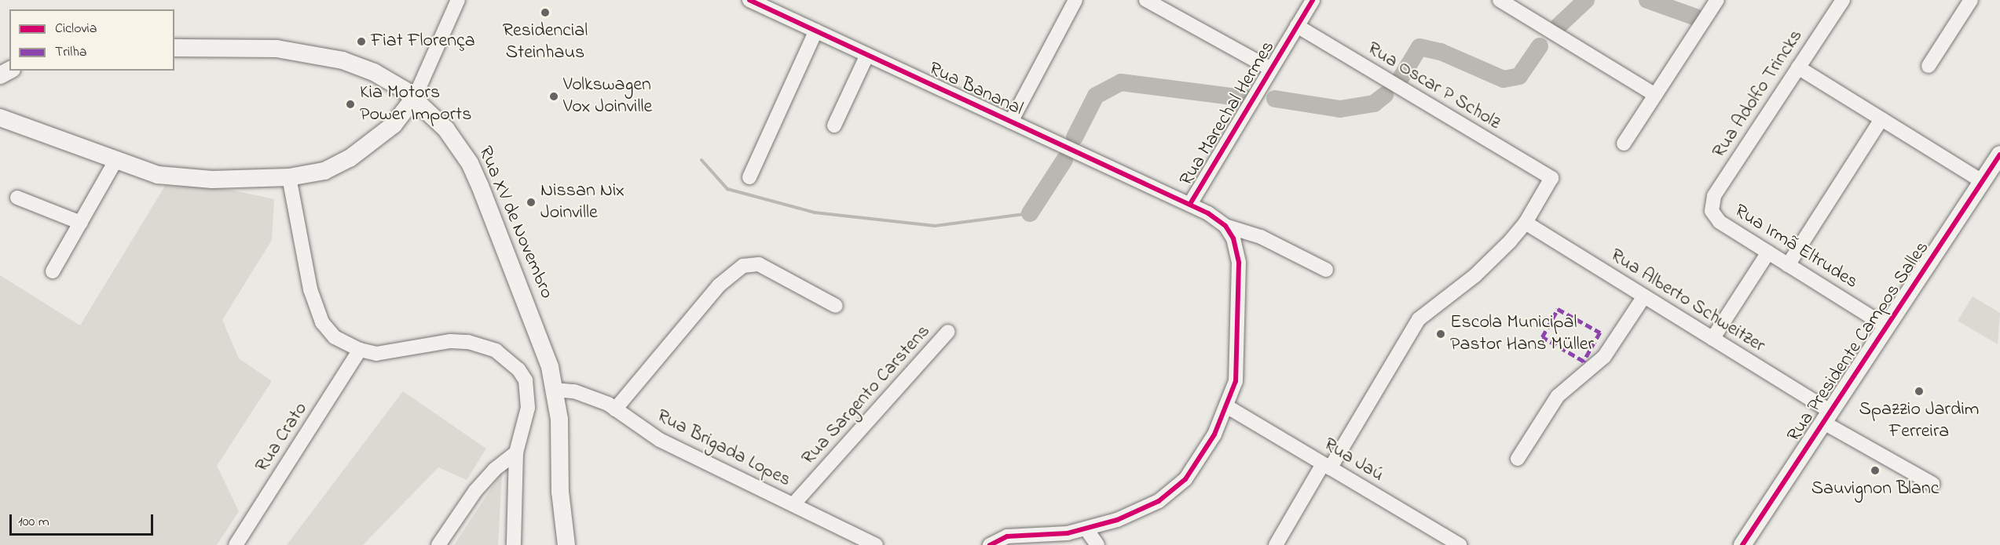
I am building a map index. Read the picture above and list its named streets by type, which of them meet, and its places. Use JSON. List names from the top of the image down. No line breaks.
{"streets":{"main road":["Rua XV de Novembro","Rua Presidente Campos Salles"],"street":["Rua Oscar P Scholz","Rua Bananal","Rua Adolfo Trincks","Rua Marechal Hermes","Rua Irmã Eltrudes","Rua Alberto Schweitzer","Rua Sargento Carstens","Rua Crato","Rua Brigada Lopes","Rua Jaú"]},"crossings":[["Rua Oscar P Scholz","Rua Marechal Hermes"],["Rua Oscar P Scholz","Rua Alberto Schweitzer"],["Rua Bananal","Rua Marechal Hermes"],["Rua Adolfo Trincks","Rua Irmã Eltrudes"],["Rua XV de Novembro","Rua Brigada Lopes"],["Rua Irmã Eltrudes","Rua Presidente Campos Salles"],["Rua Alberto Schweitzer","Rua Presidente Campos Salles"],["Rua Sargento Carstens","Rua Brigada Lopes"]],"places":["Residencial Steinhaus","Fiat Florença","Volkswagen Vox Joinville","Kia Motors Power Imports","Nissan Nix Joinville","Escola Municipal Pastor Hans Müller","Spazzio Jardim Ferreira","Sauvignon Blanc"],"legend":["Ciclovia","Trilha"],"scale_bar":"100 m"}
